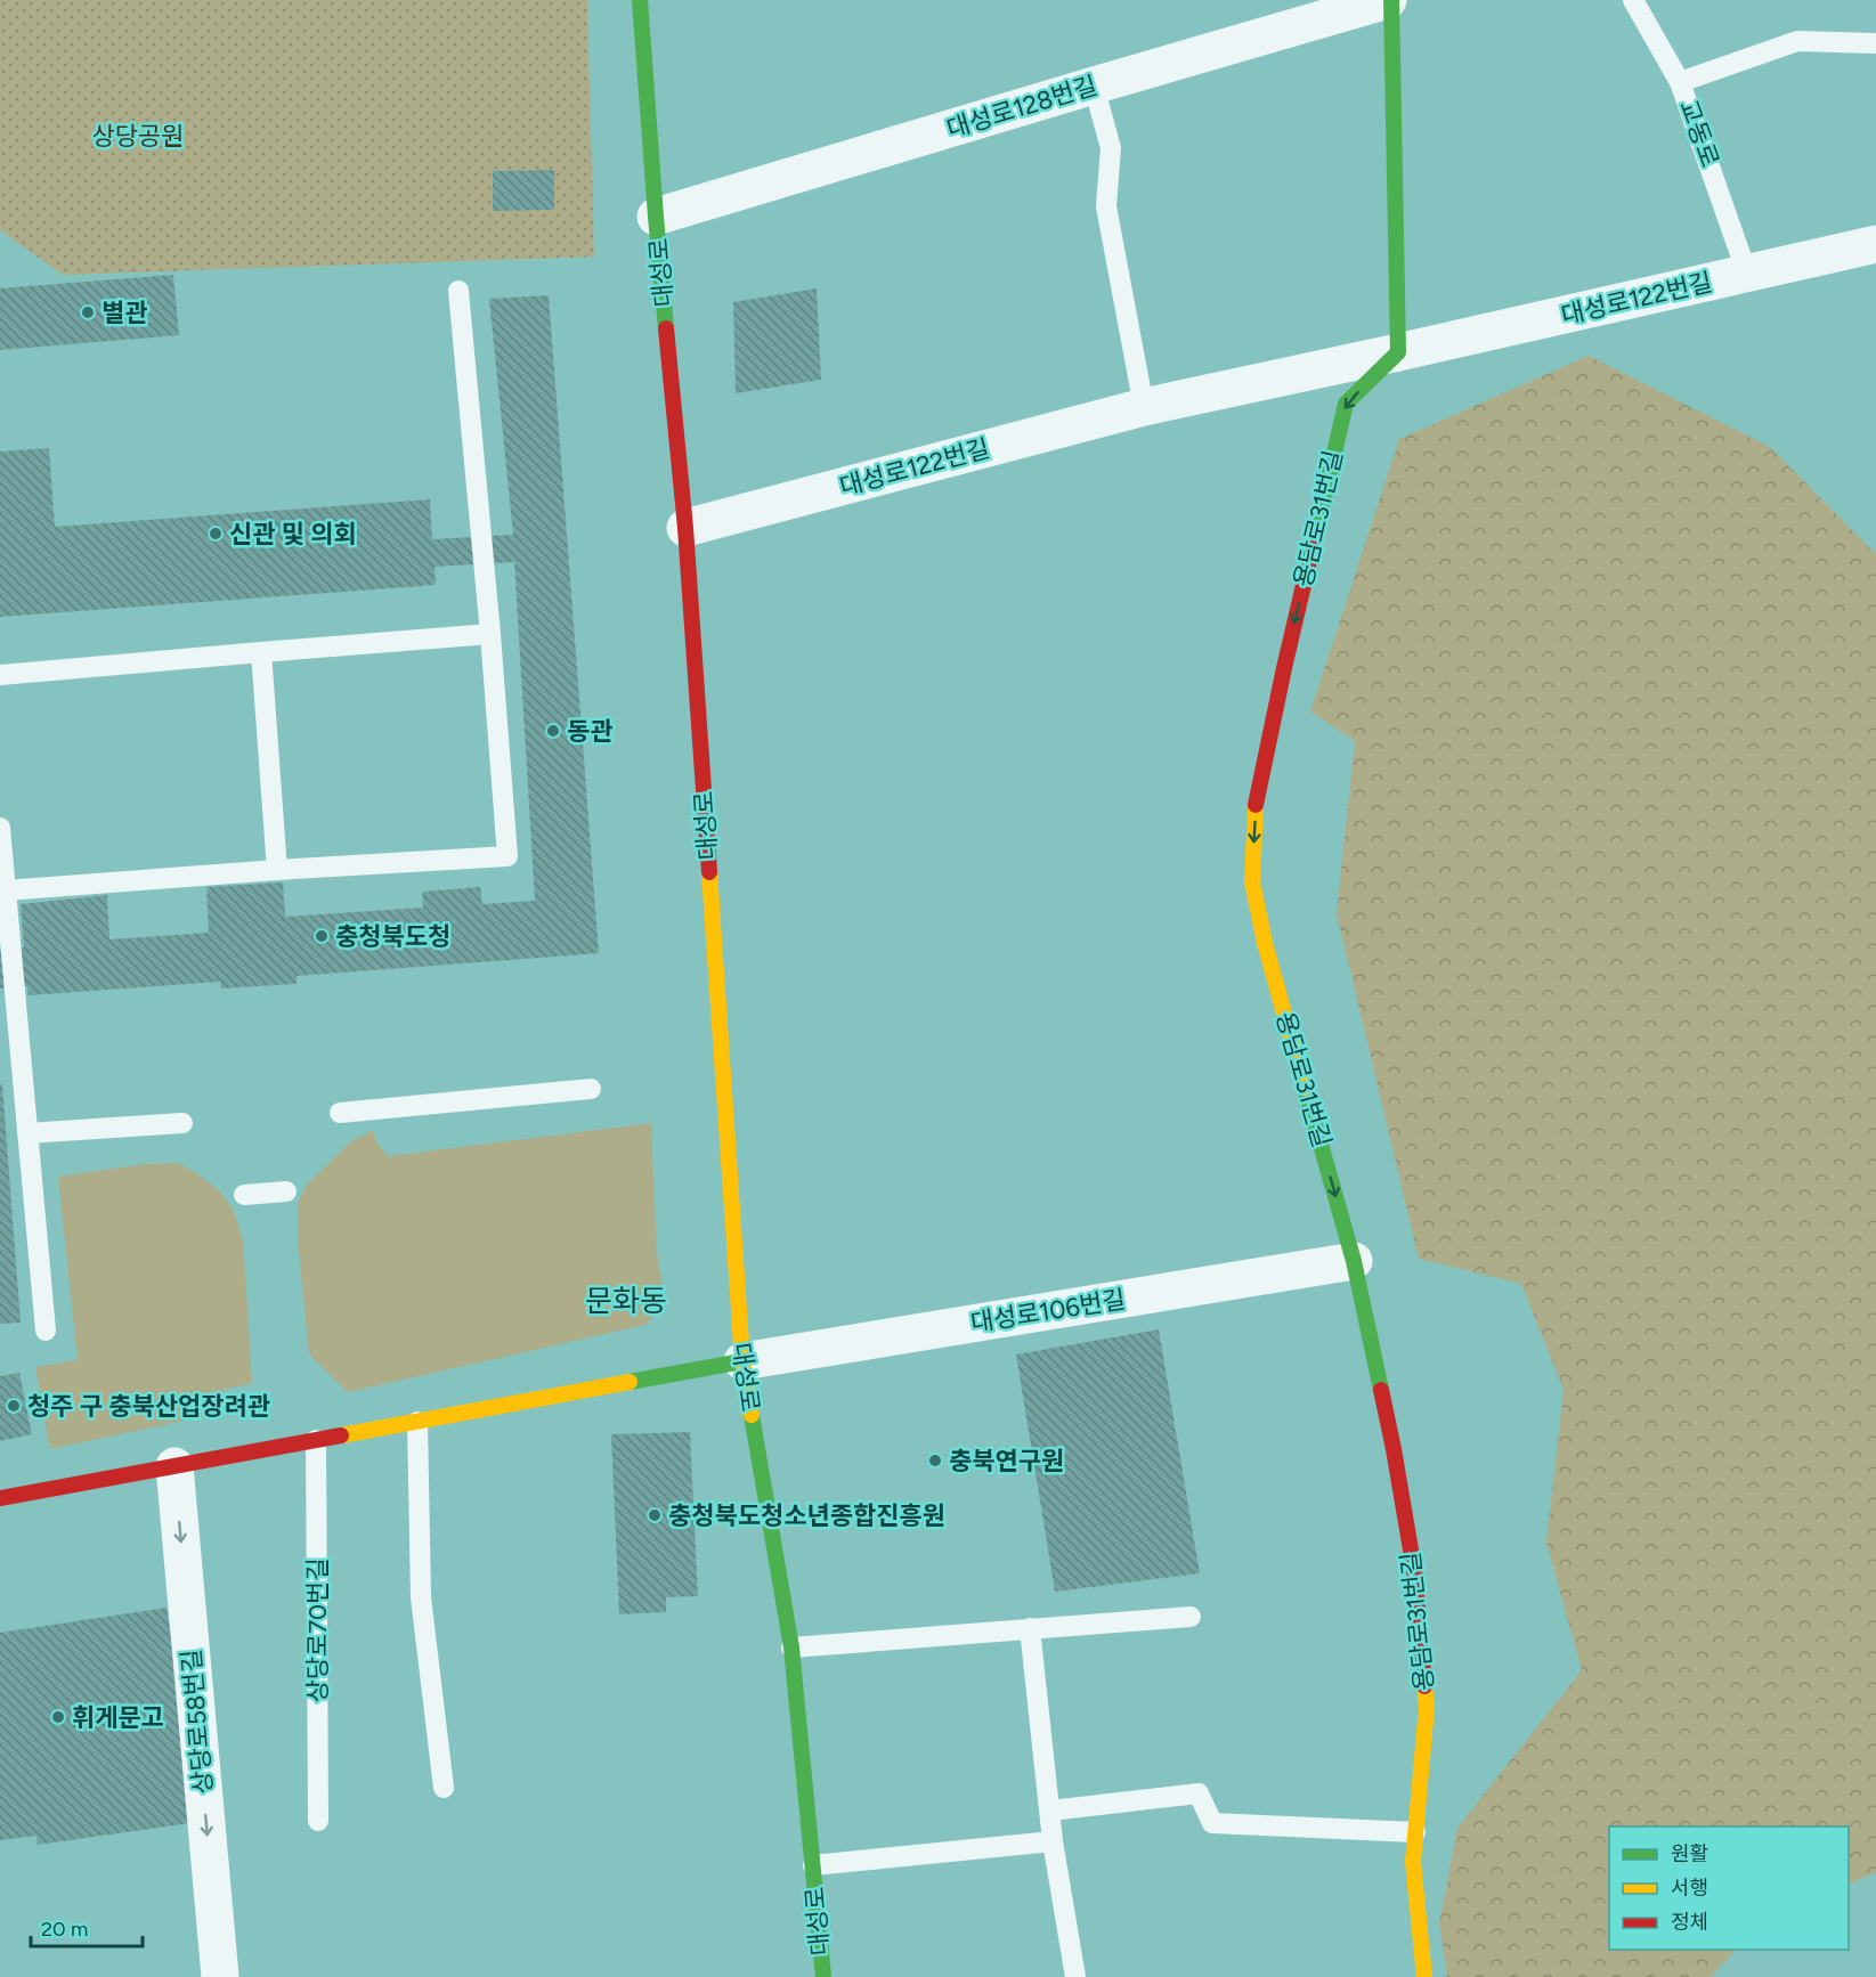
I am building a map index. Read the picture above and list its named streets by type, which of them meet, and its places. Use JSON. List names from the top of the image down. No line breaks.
{"streets":{"street":["대성로128번길","대성로","대성로122번길","용담로31번길","대성로106번길","상당로58번길"],"lane":["교동로","상당로70번길"]},"crossings":[["대성로128번길","대성로"],["교동로","대성로122번길"],["대성로","대성로122번길"],["대성로","대성로106번길"],["대성로122번길","용담로31번길"],["용담로31번길","대성로106번길"]],"one_way":["용담로31번길","상당로58번길"],"districts":["문화동"],"parks":["상당공원"],"places":["별관","신관 및 의회","동관","충청북도청","청주 구 충북산업장려관","충북연구원","충청북도청소년종합진흥원","휘게문고"],"legend":["원활","서행","정체"],"scale_bar":"20 m"}
